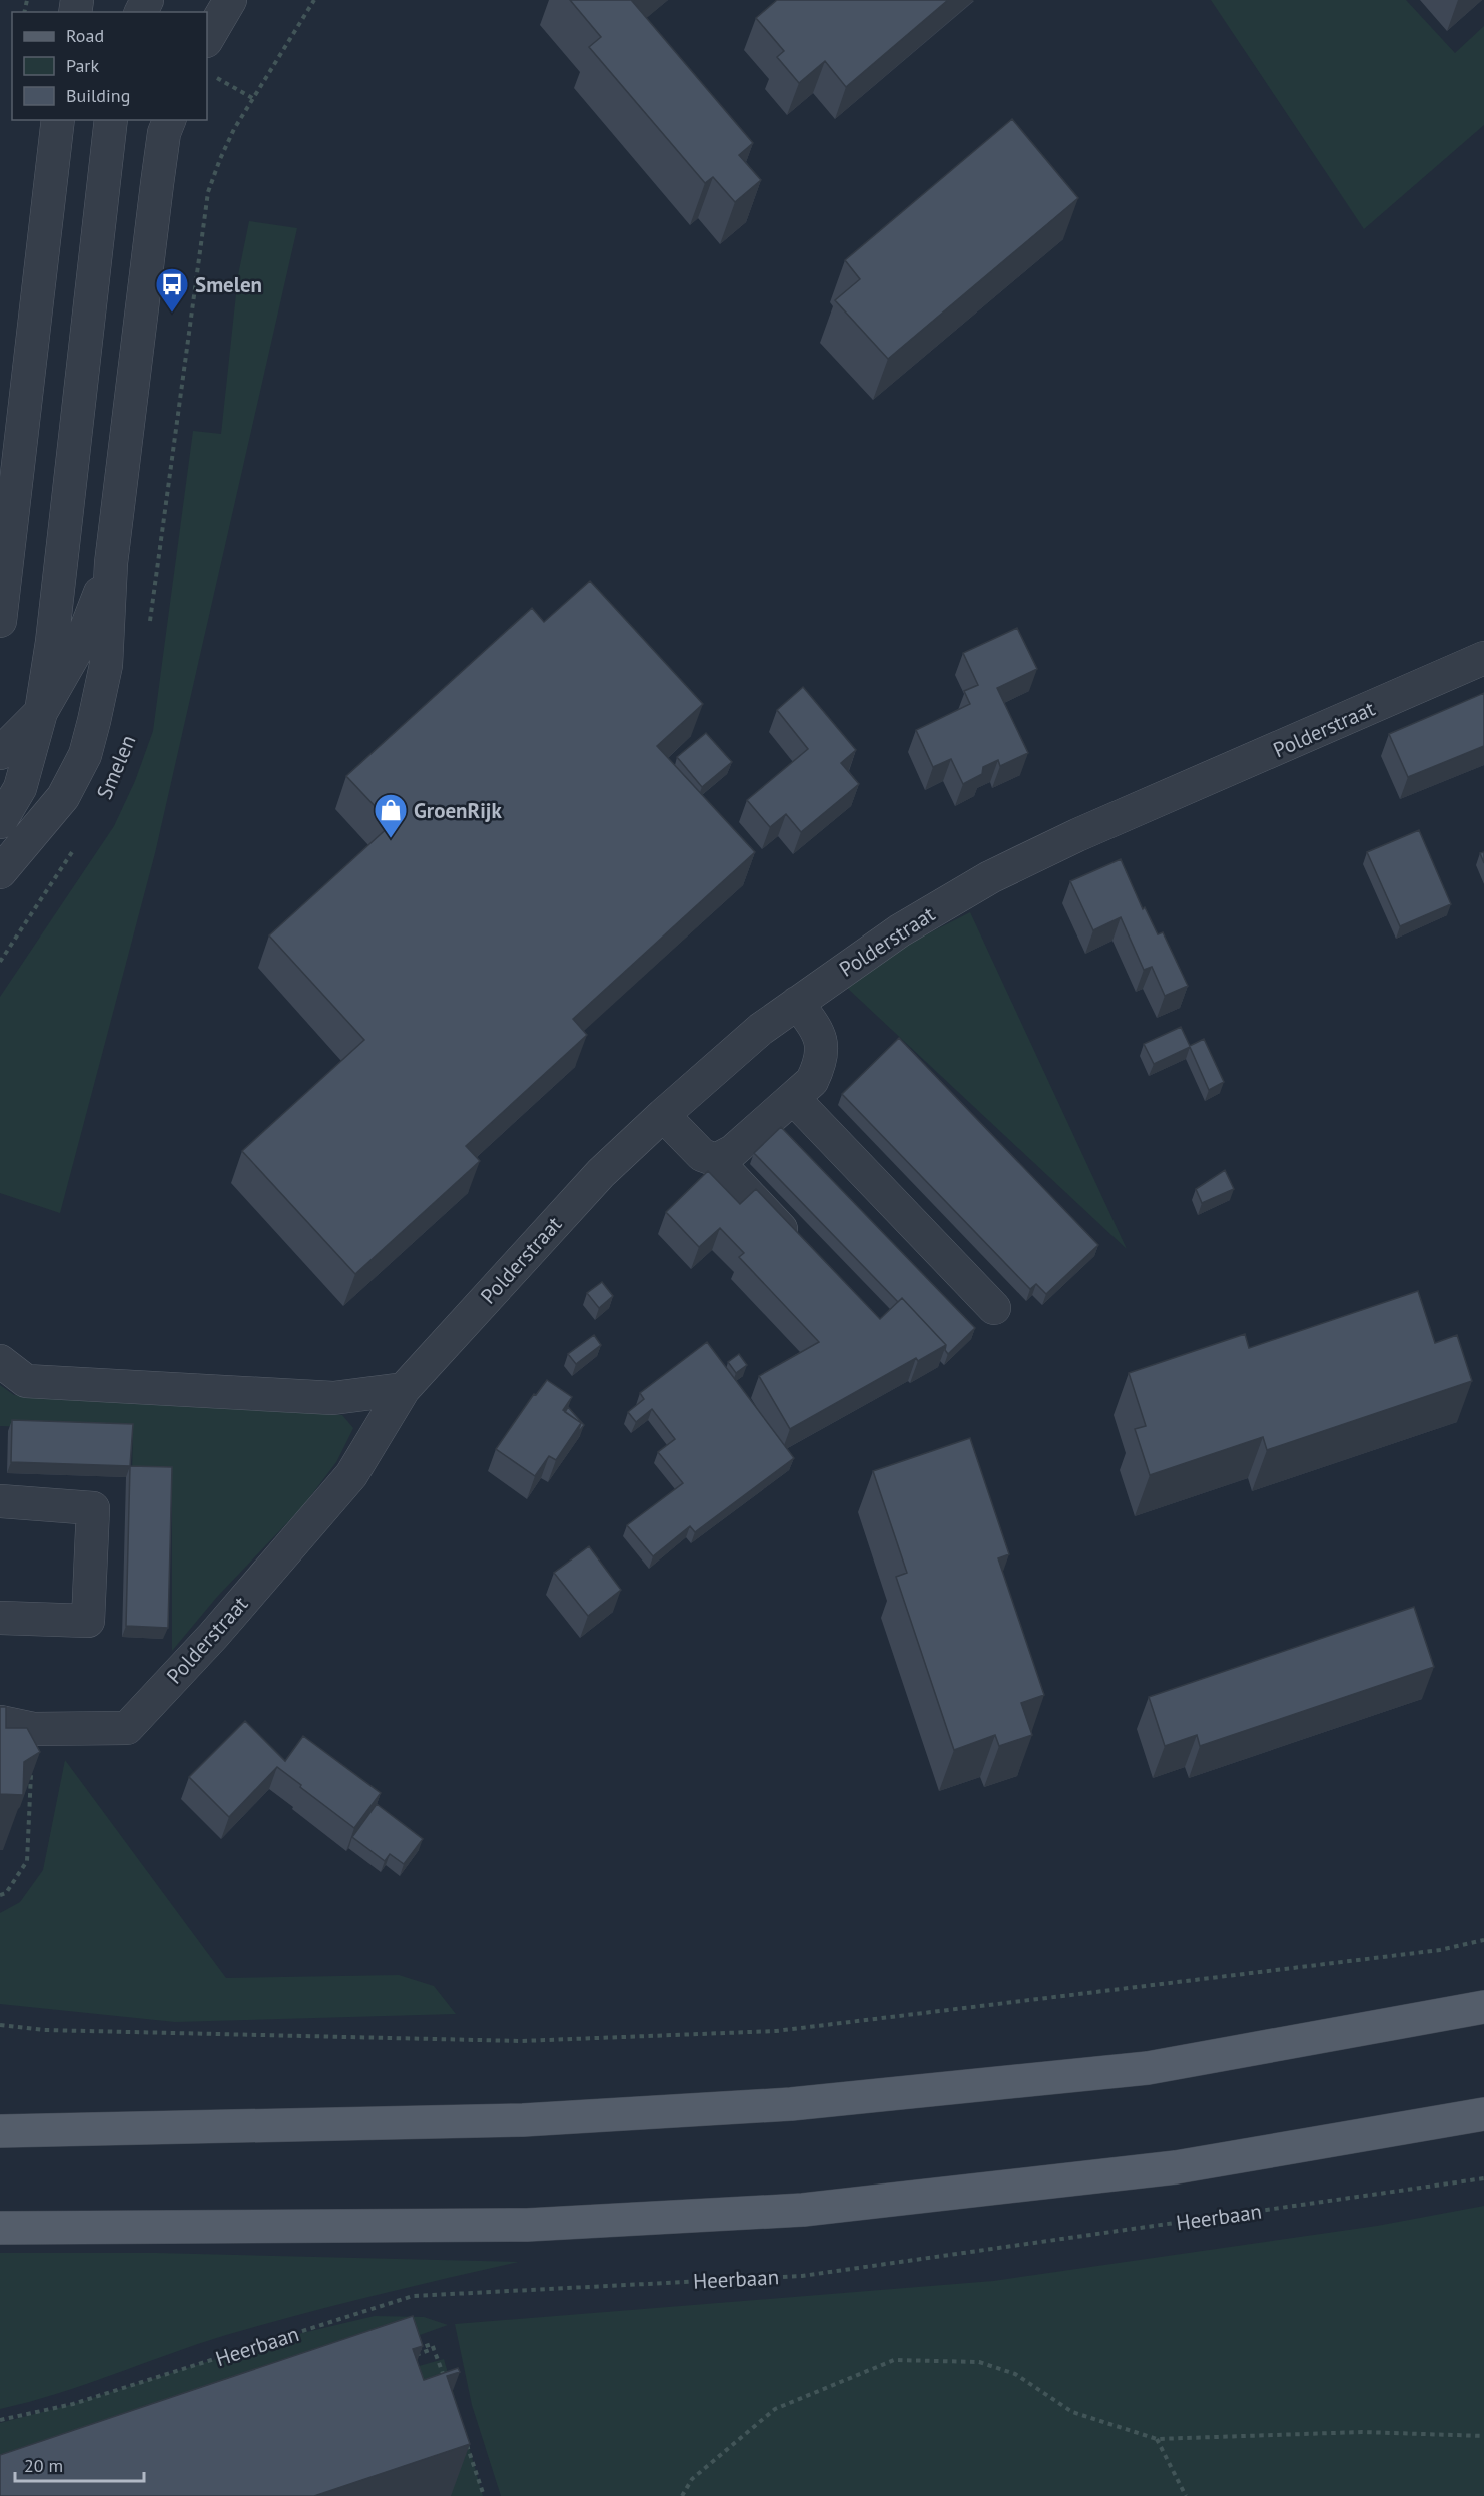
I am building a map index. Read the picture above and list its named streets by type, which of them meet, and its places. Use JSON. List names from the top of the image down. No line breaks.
{"streets":{"street":["Polderstraat","Smelen"],"path":["Heerbaan"]},"places":{"bus stop":["Smelen"],"shop":["GroenRijk"]},"legend":["Road","Park","Building"],"scale_bar":"20 m"}
